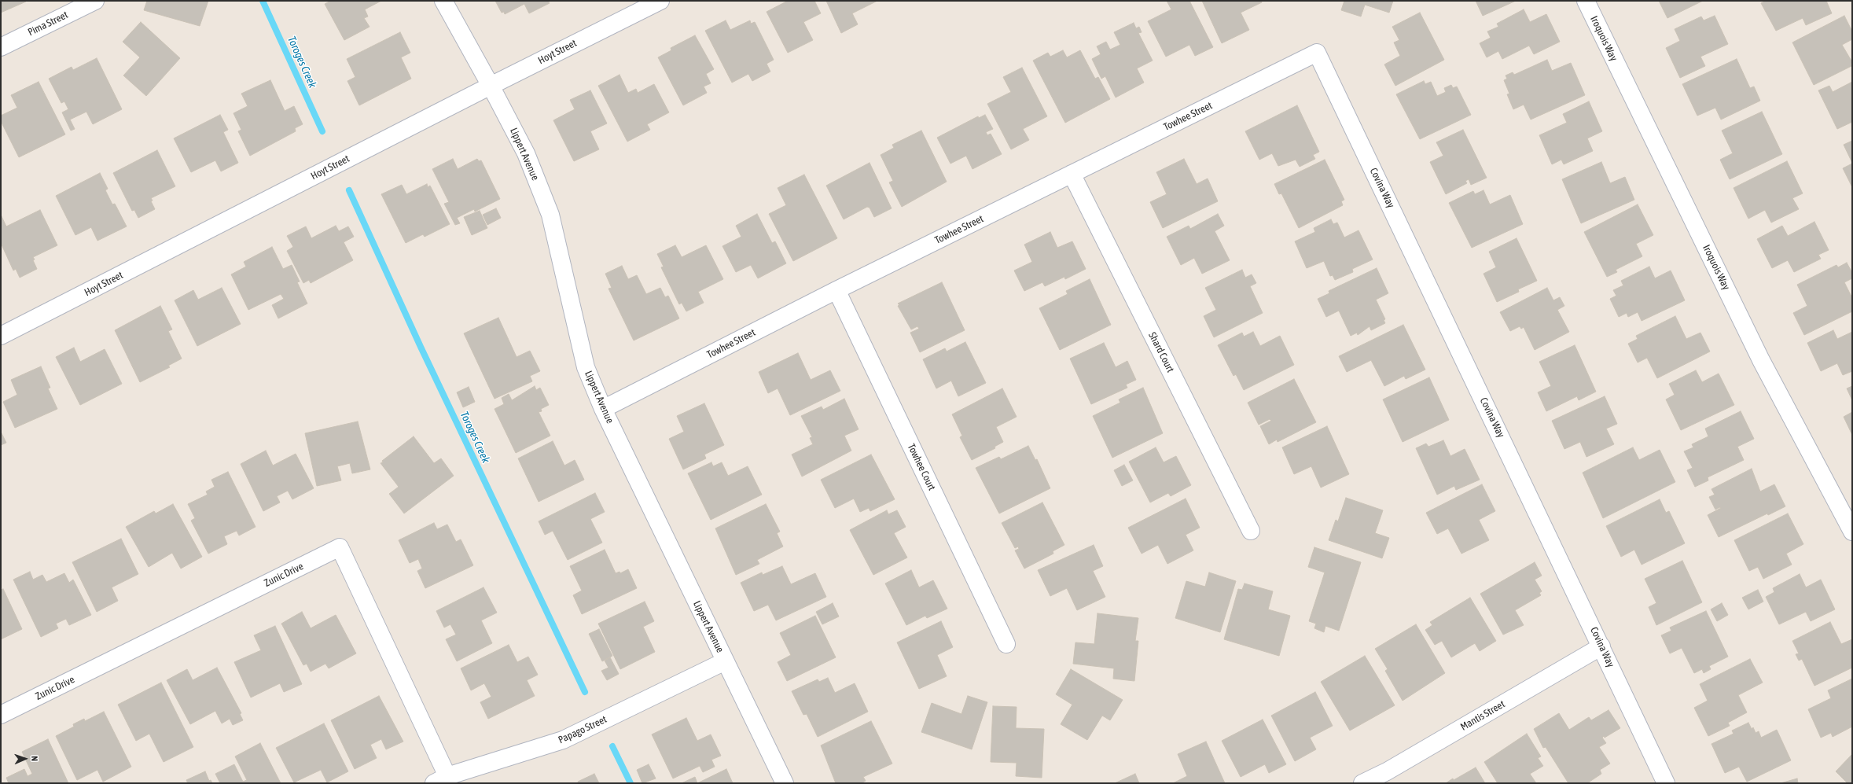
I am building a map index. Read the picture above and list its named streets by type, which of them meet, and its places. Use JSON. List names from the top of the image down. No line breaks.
{"streets":{"street":["Pima Street","Iroquois Way","Hoyt Street","Towhee Street","Lippert Avenue","Covina Way","Shard Court","Towhee Court","Zunic Drive","Mantis Street","Papago Street"]},"crossings":[["Hoyt Street","Lippert Avenue"],["Towhee Street","Lippert Avenue"],["Towhee Street","Covina Way"],["Towhee Street","Shard Court"],["Towhee Street","Towhee Court"],["Lippert Avenue","Papago Street"],["Covina Way","Mantis Street"],["Zunic Drive","Papago Street"]],"water":["Toroges Creek"],"north":"right"}
